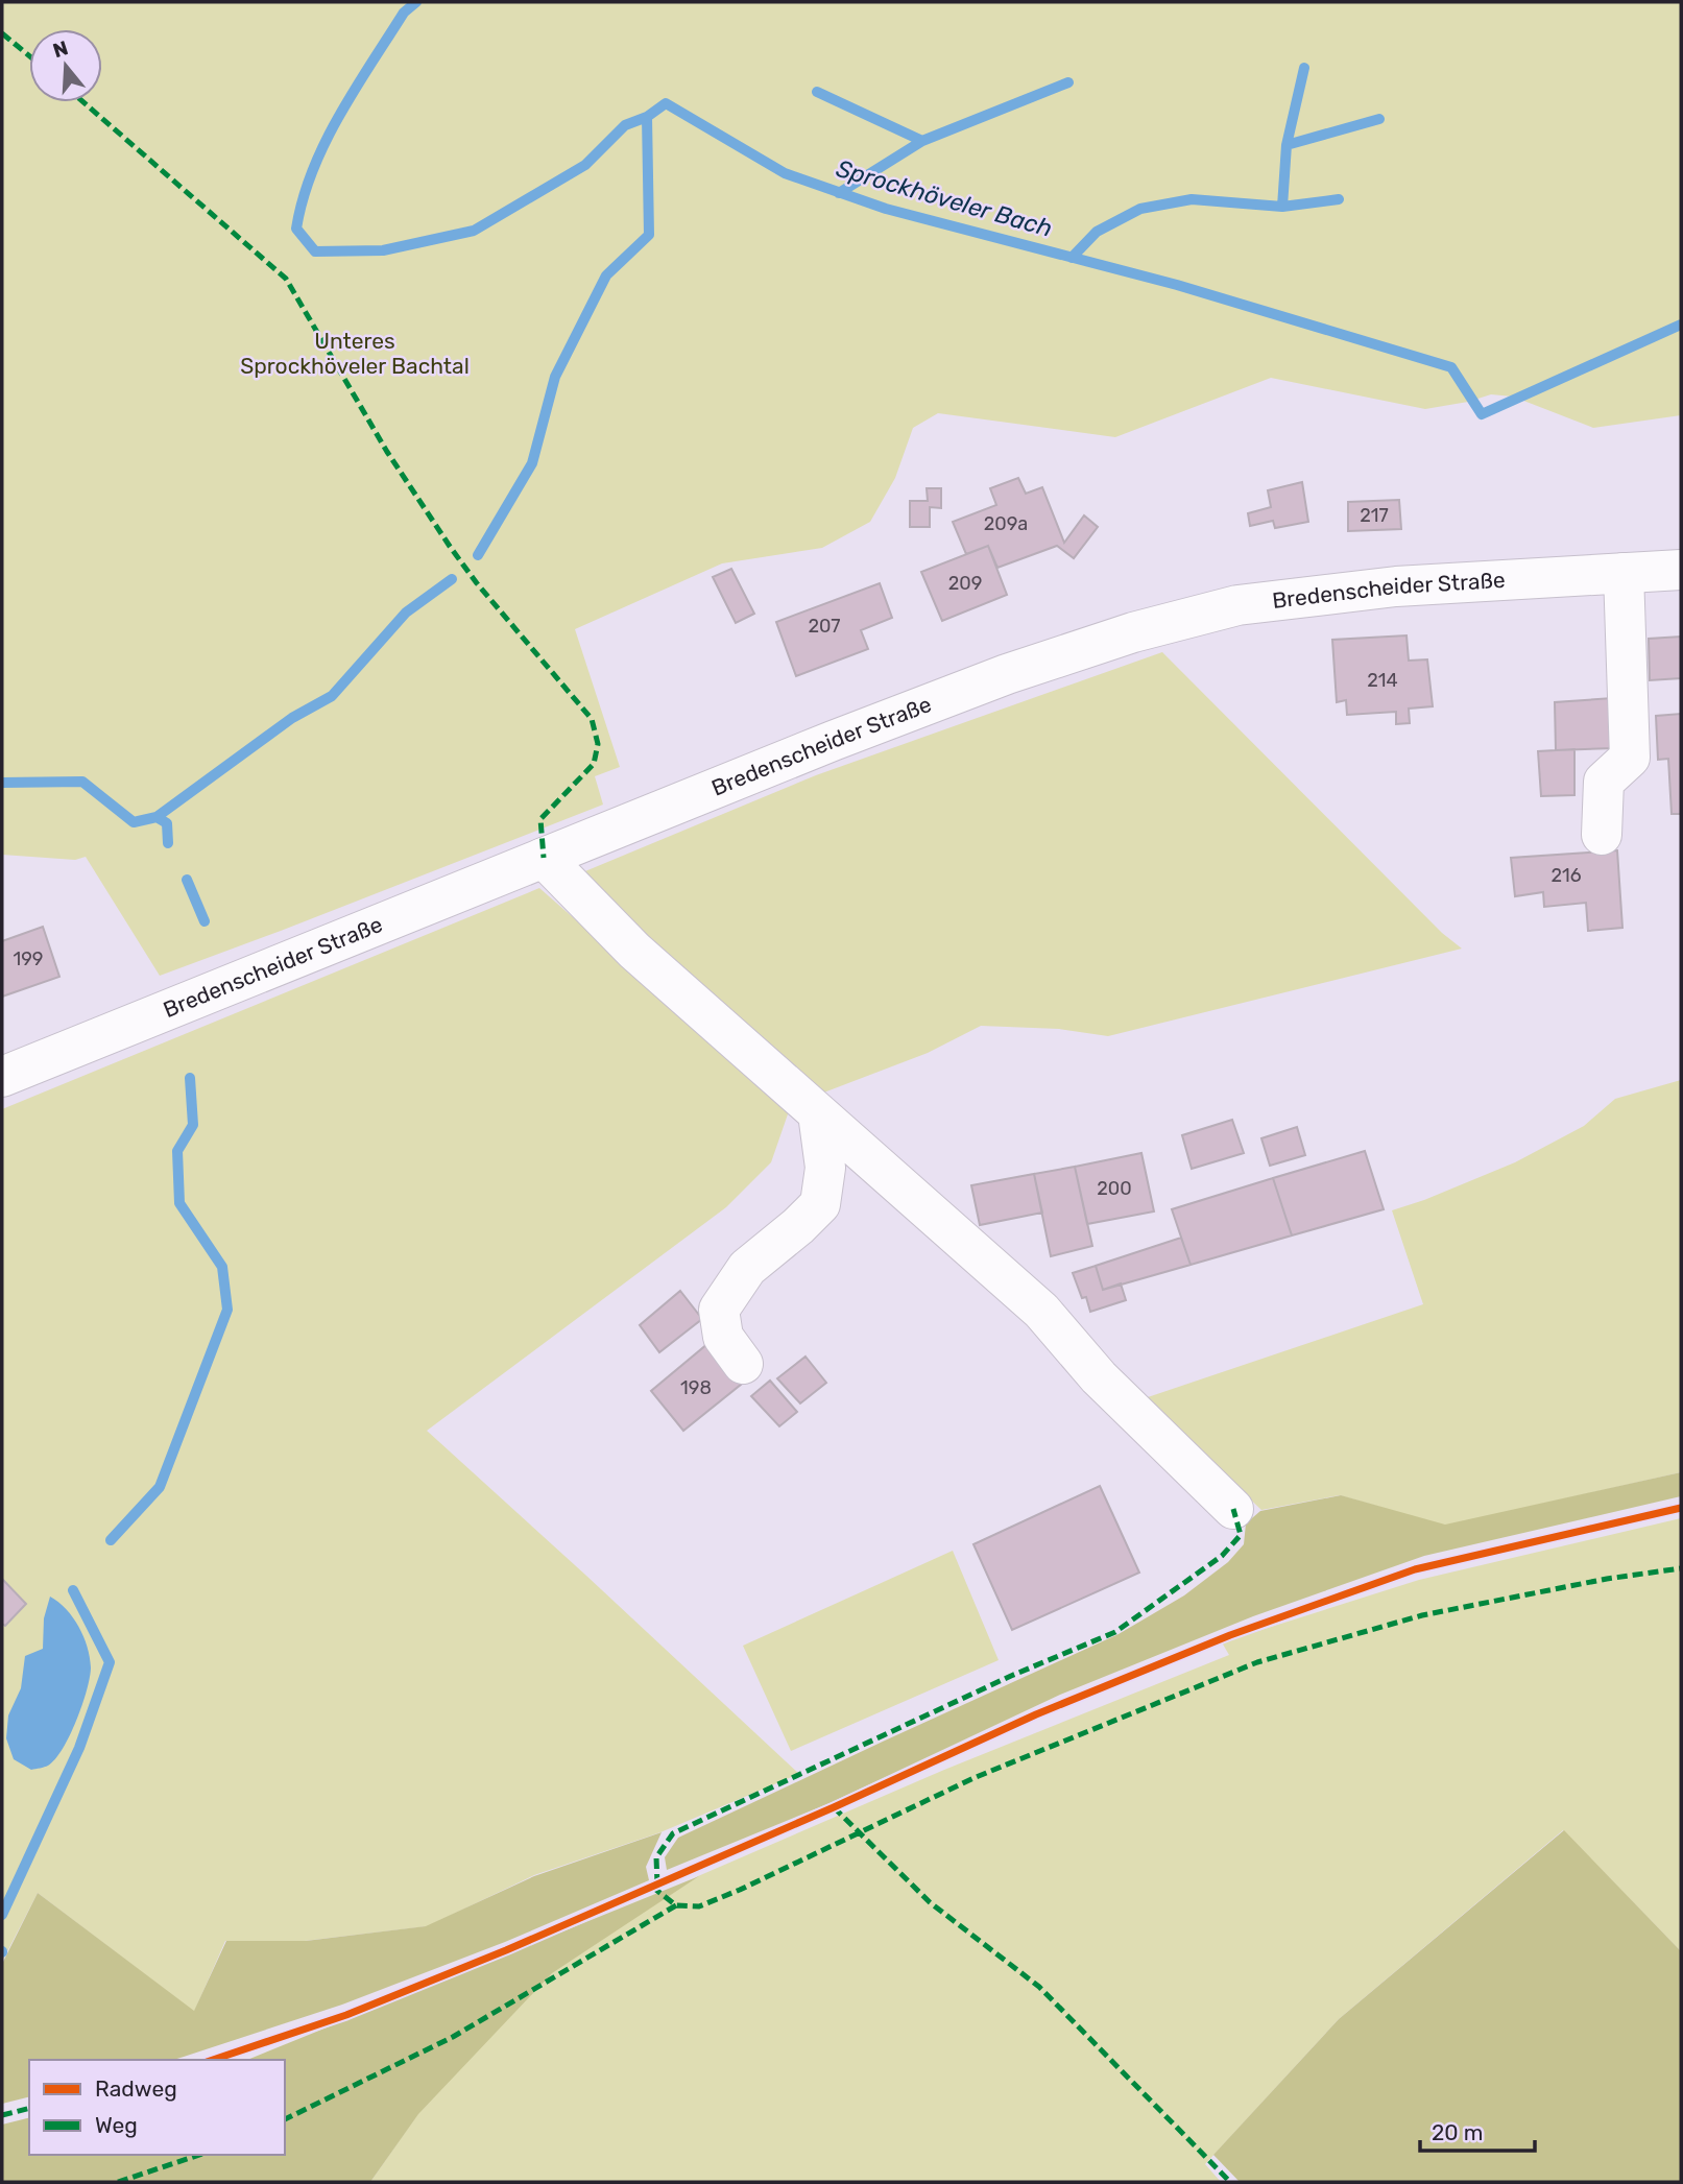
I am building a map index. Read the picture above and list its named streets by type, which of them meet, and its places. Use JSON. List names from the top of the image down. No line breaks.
{"streets":{"main road":["Bredenscheider Straße"]},"water":["Sprockhöveler Bach"],"parks":["Unteres Sprockhöveler Bachtal"],"house_numbers":["217","209a","209","207","214","216","199","200","198"],"legend":["Radweg","Weg"],"scale_bar":"20 m","north":"top"}
